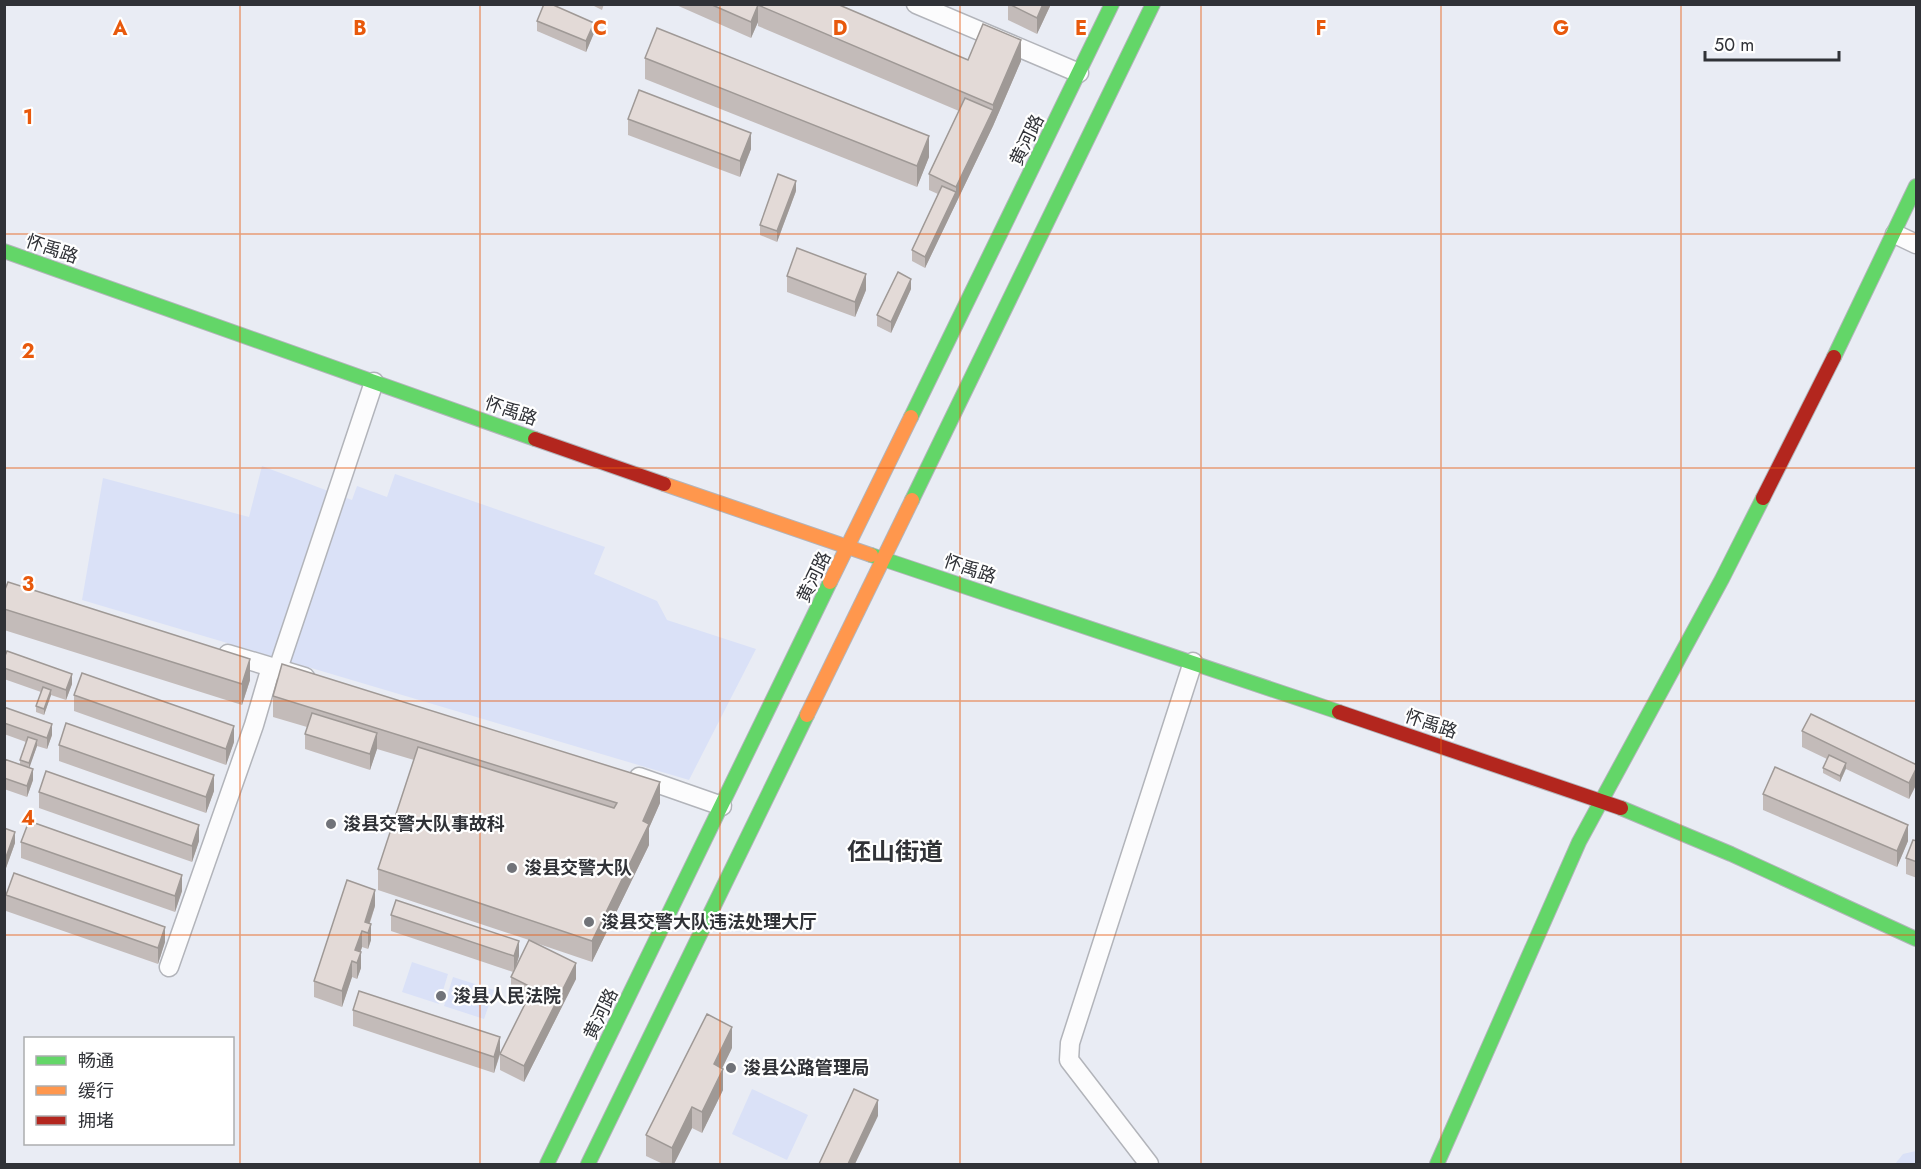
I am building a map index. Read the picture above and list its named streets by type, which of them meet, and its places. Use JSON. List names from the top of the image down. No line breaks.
{"streets":{"street":["黄河路","怀禹路"]},"crossings":[["黄河路","怀禹路"]],"districts":["伾山街道"],"places":["浚县交警大队事故科","浚县交警大队","浚县交警大队违法处理大厅","浚县人民法院","浚县公路管理局"],"legend":["畅通","缓行","拥堵"],"scale_bar":"50 m","grid":{"columns":["A","B","C","D","E","F","G"],"rows":["1","2","3","4"]}}
